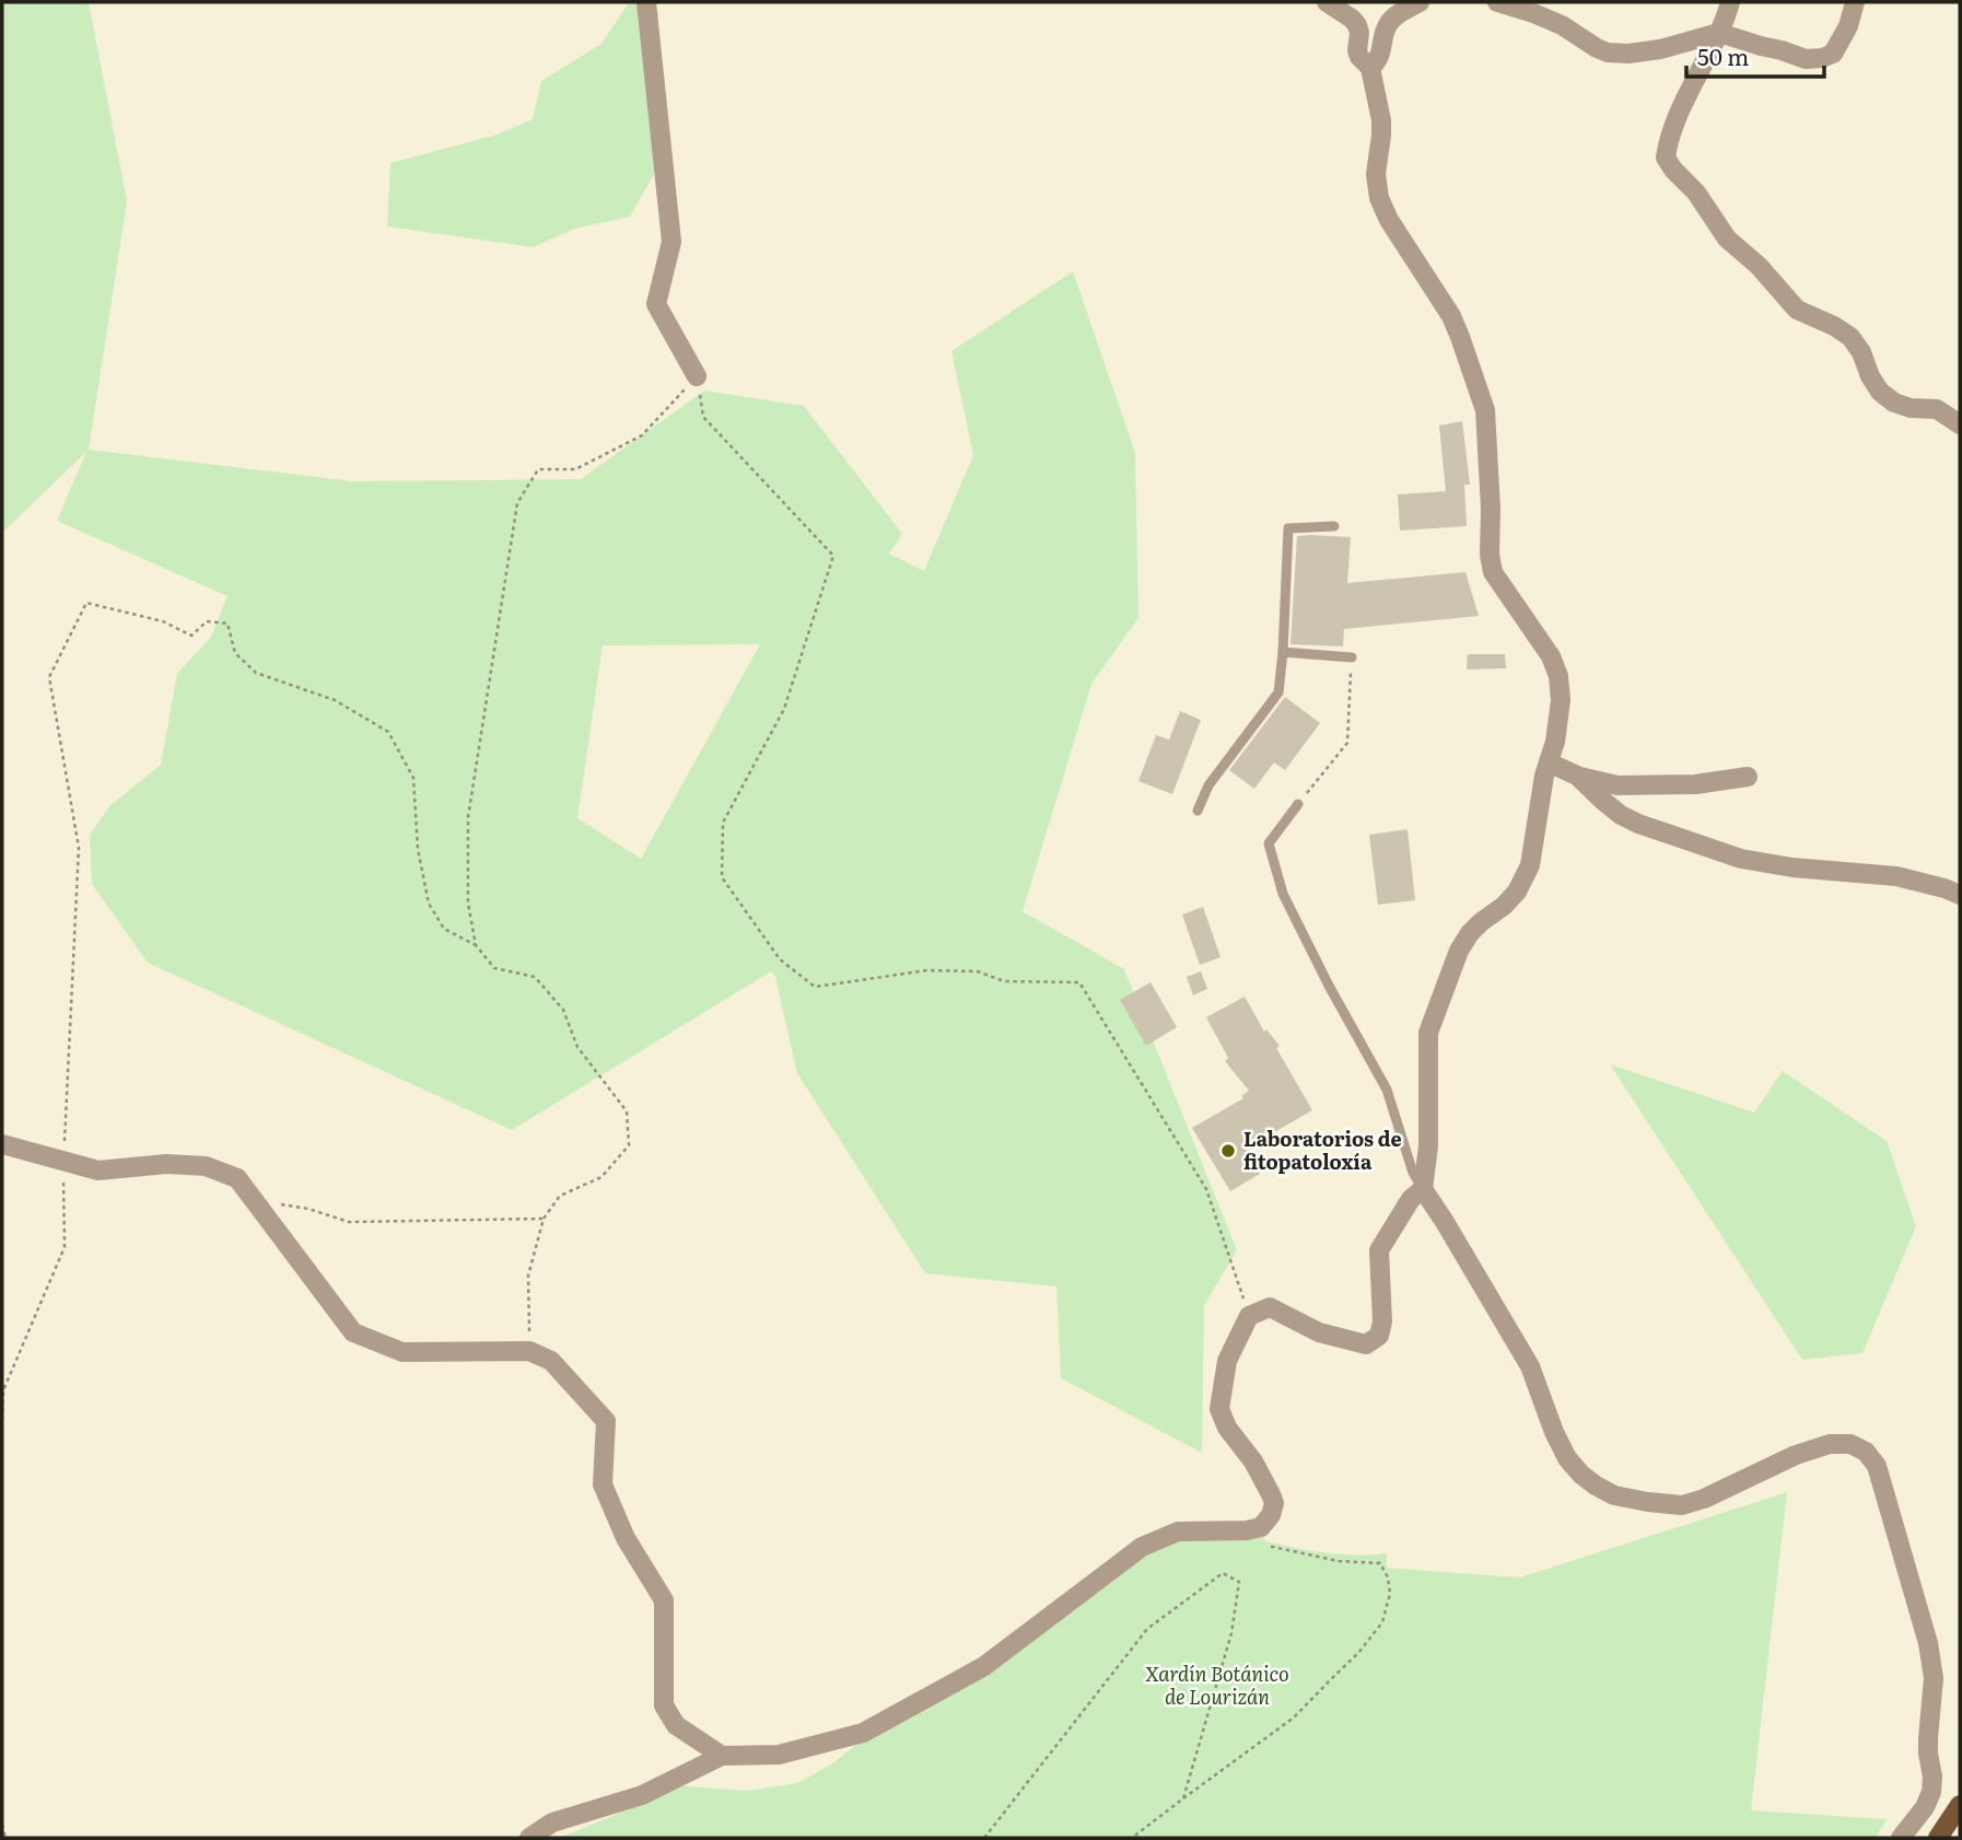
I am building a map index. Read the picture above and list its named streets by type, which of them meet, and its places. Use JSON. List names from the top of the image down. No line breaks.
{"parks":["Xardín Botánico de Lourizán"],"places":["Laboratorios de fitopatoloxía"],"scale_bar":"50 m"}
